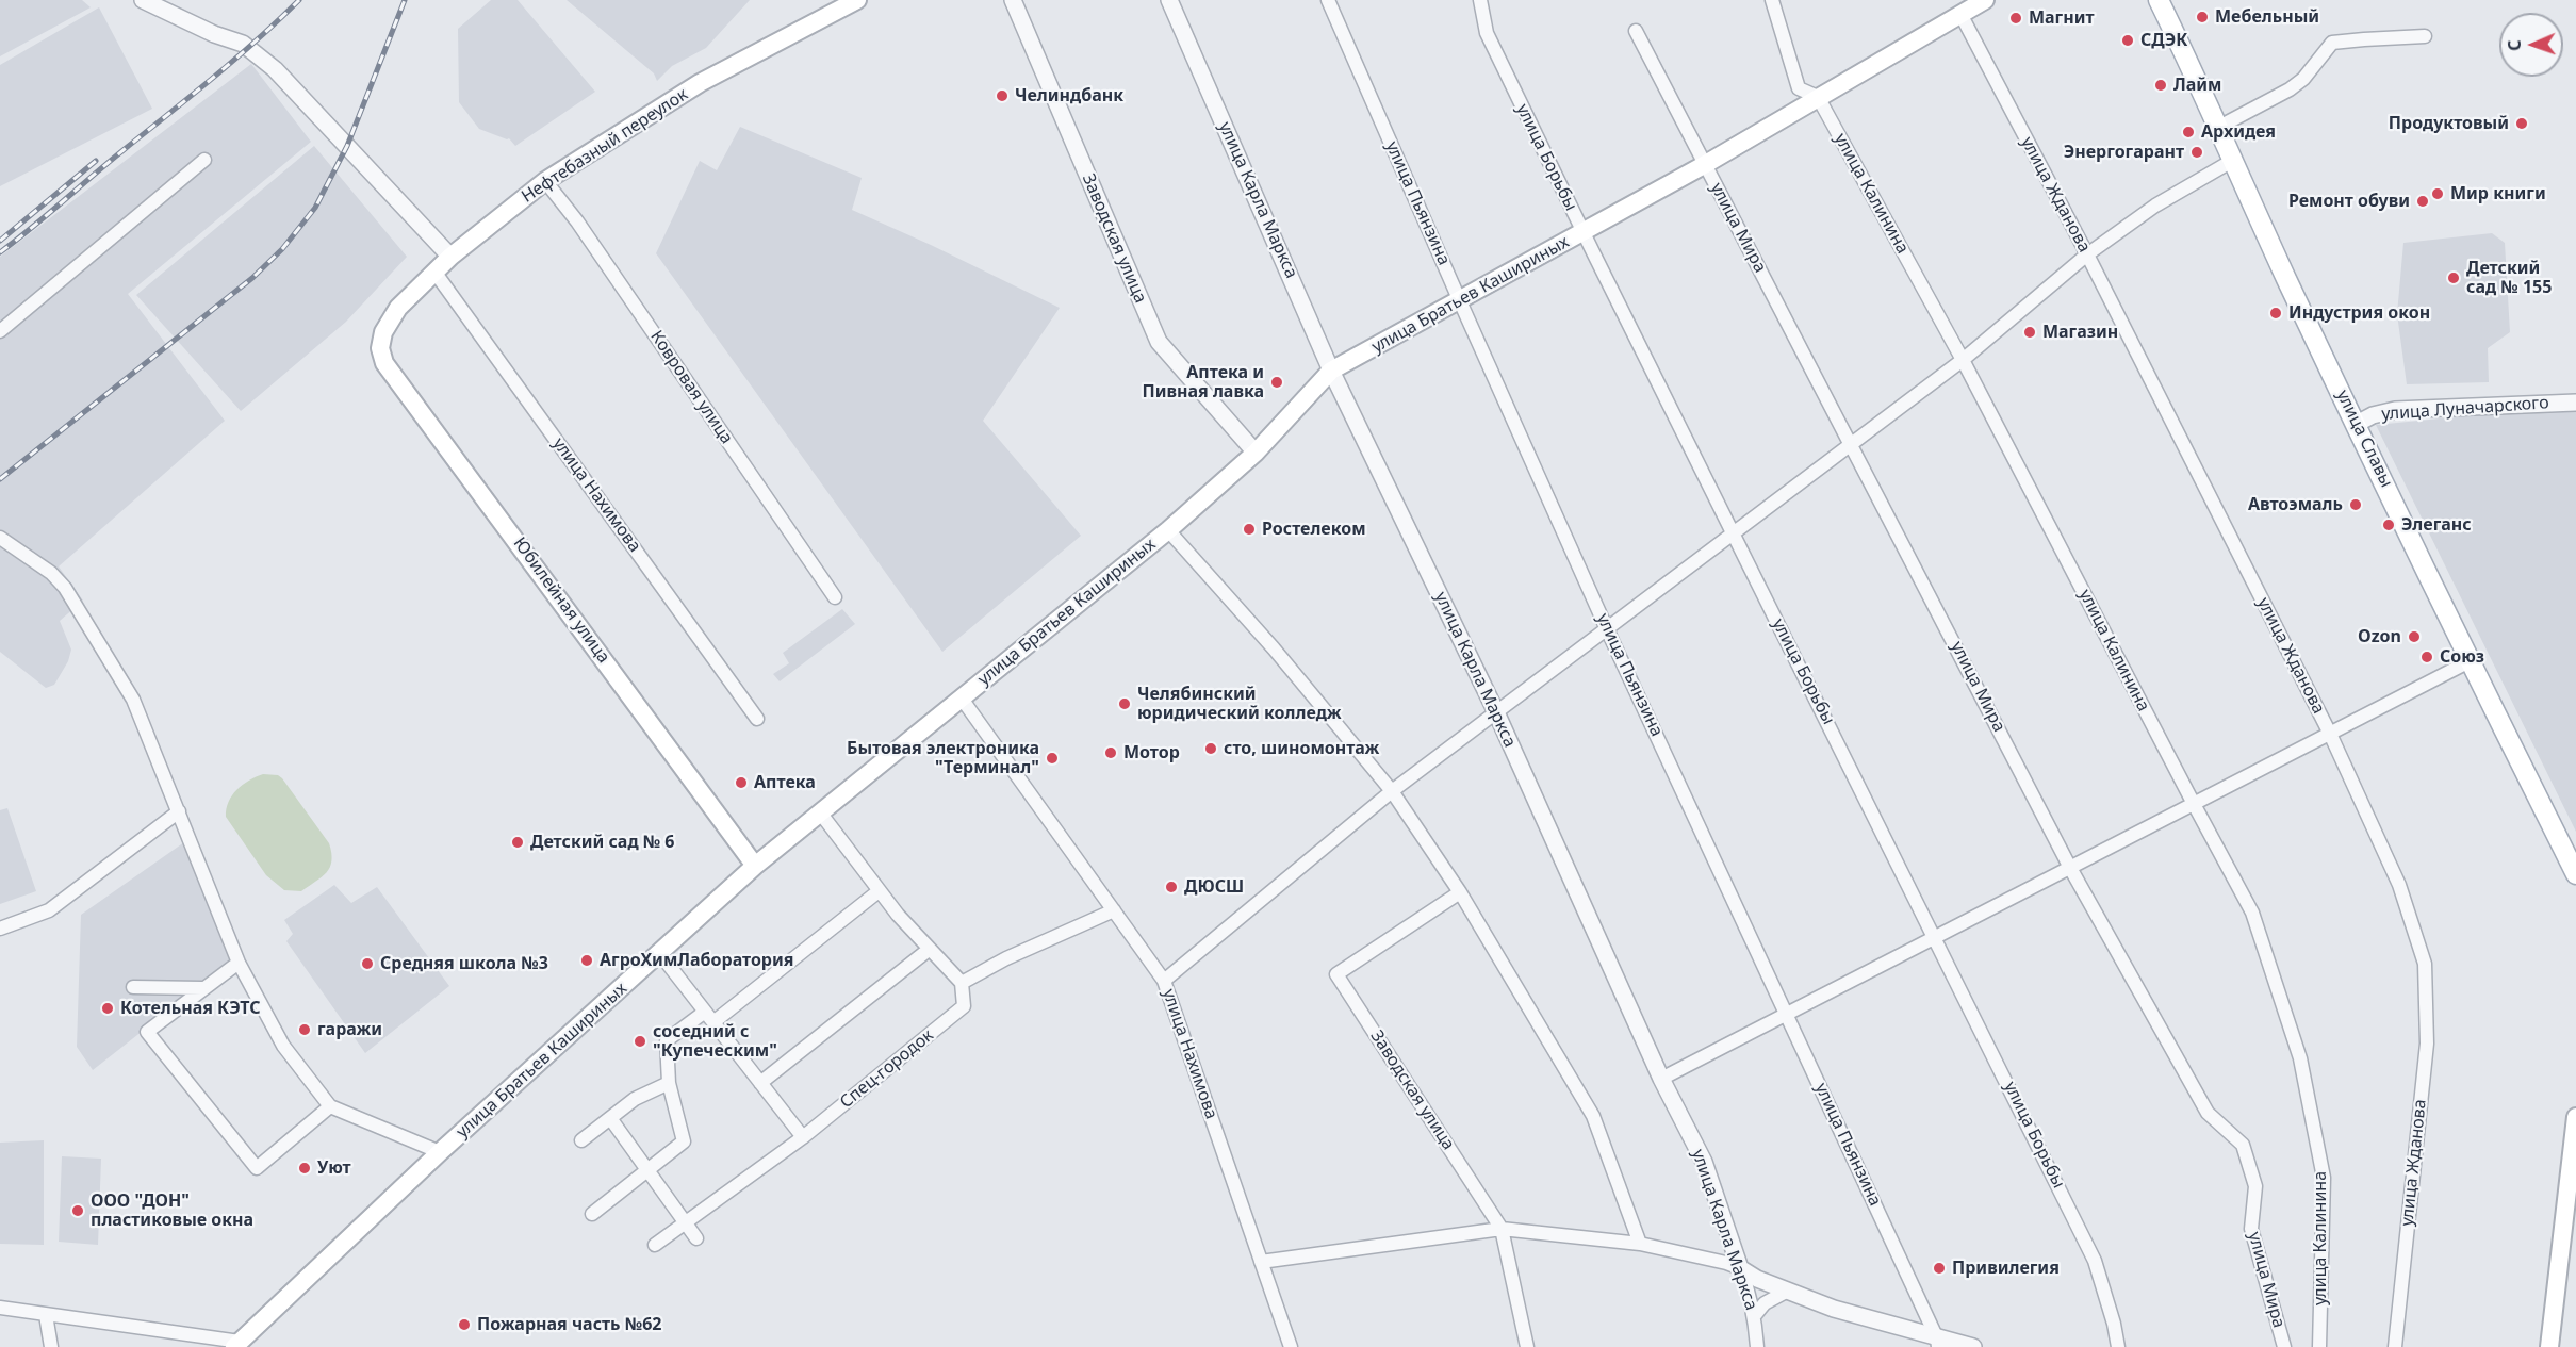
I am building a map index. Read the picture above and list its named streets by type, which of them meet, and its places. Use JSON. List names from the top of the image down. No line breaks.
{"streets":{"main road":["Нефтебазный переулок","улица Братьев Кашириных","улица Славы","Юбилейная улица"],"street":["улица Борьбы","улица Калинина","улица Жданова","улица Карла Маркса","улица Пьянзина","улица Мира","Заводская улица","Ковровая улица","улица Луначарского","улица Нахимова","Спец-городок"]},"crossings":[["Нефтебазный переулок","Ковровая улица"],["Нефтебазный переулок","улица Нахимова"],["Нефтебазный переулок","Юбилейная улица"],["улица Борьбы","улица Братьев Кашириных"],["улица Калинина","улица Братьев Кашириных"],["улица Жданова","улица Братьев Кашириных"],["улица Карла Маркса","улица Братьев Кашириных"],["улица Пьянзина","улица Братьев Кашириных"],["улица Мира","улица Братьев Кашириных"],["Заводская улица","улица Братьев Кашириных"],["улица Братьев Кашириных","улица Нахимова"],["улица Братьев Кашириных","Юбилейная улица"],["улица Луначарского","улица Славы"]],"places":["Мебельный","Магнит","СДЭК","Лайм","Челиндбанк","Продуктовый","Архидея","Энергогарант","Мир книги","Ремонт обуви","Детский сад № 155","Индустрия окон","Магазин","Аптека и Пивная лавка","Автоэмаль","Элеганс","Ростелеком","Ozon","Союз","Челябинский юридический колледж","сто, шиномонтаж","Мотор","Бытовая электроника \"Терминал\"","Аптека","Детский сад № 6","ДЮСШ","АгроХимЛаборатория","Средняя школа №3","Котельная КЭТС","гаражи","соседний с \"Купеческим\"","Уют","ООО \"ДОН\" пластиковые окна","Привилегия","Пожарная часть №62"],"north":"left"}
